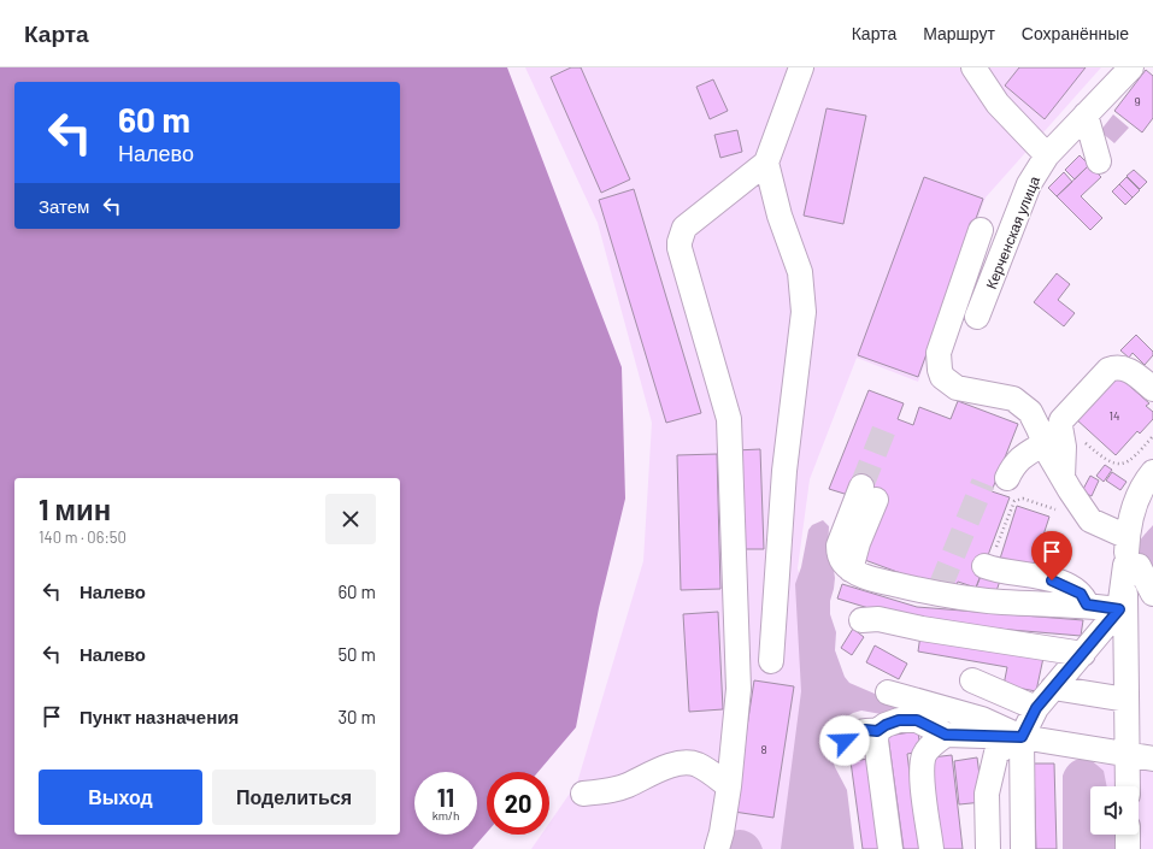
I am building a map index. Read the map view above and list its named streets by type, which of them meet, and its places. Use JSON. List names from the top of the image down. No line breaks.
{"streets":{"street":["Керченская улица"]},"house_numbers":["9","14","8"],"page":{"header":"Карта","nav":["Карта","Маршрут","Сохранённые"],"turn":["60 m","Налево"],"then":"Затем","heading":["1 мин","140 m · 06:50"],"list":[{"name":"Налево","value":"60 m"},{"name":"Налево","value":"50 m"},{"name":"Пункт назначения","value":"30 m"}],"buttons":["Выход","Поделиться"],"speed":"11 km/h","limit":"20"}}
